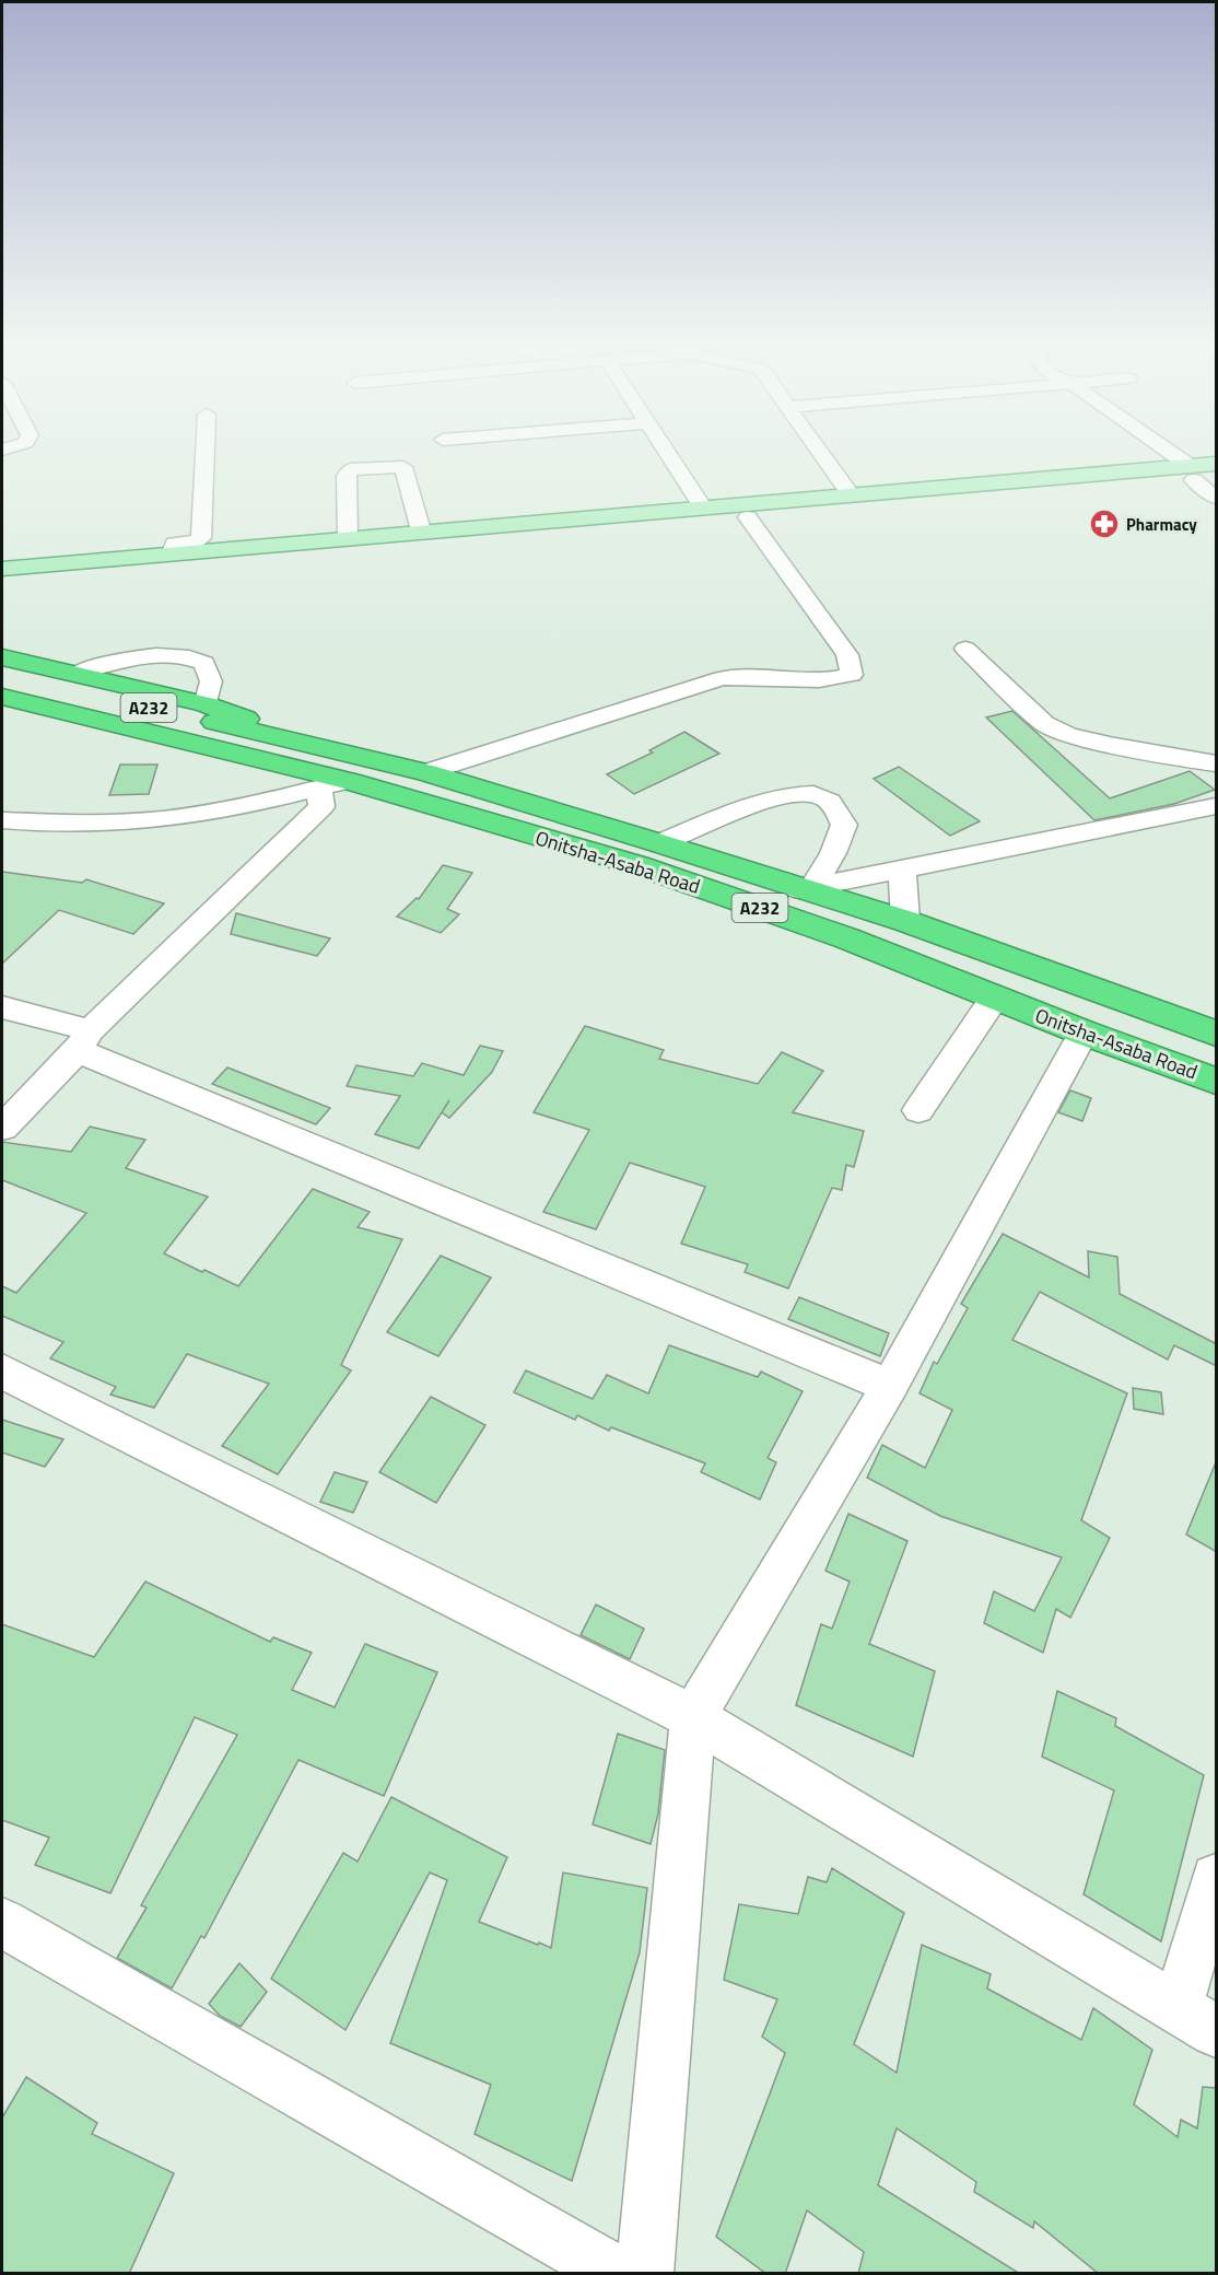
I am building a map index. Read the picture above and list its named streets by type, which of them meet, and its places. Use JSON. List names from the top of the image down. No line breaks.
{"streets":{"highway":["A232","Onitsha-Asaba Road"]},"crossings":[["A232","Onitsha-Asaba Road"]],"places":{"pharmacy":["Pharmacy"]}}
